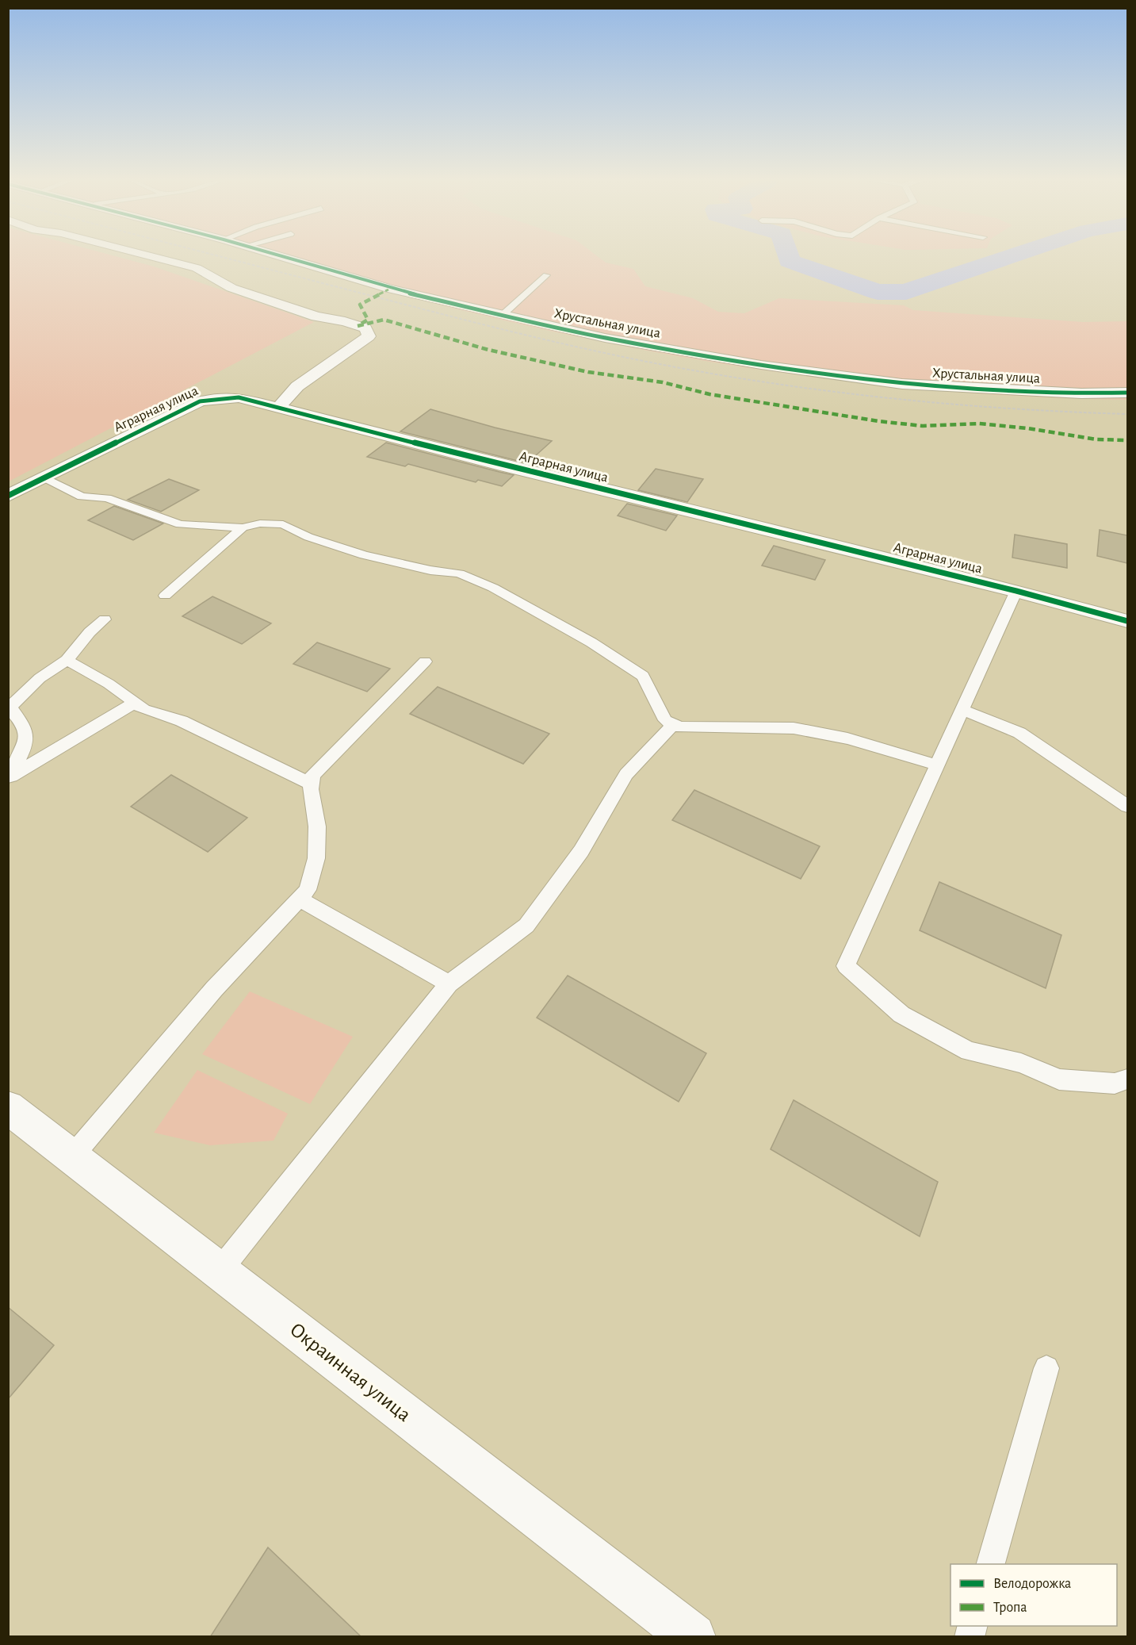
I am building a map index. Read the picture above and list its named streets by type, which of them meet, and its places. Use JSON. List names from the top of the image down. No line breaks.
{"streets":{"street":["Хрустальная улица","Аграрная улица","Окраинная улица"]},"legend":["Велодорожка","Тропа"]}
